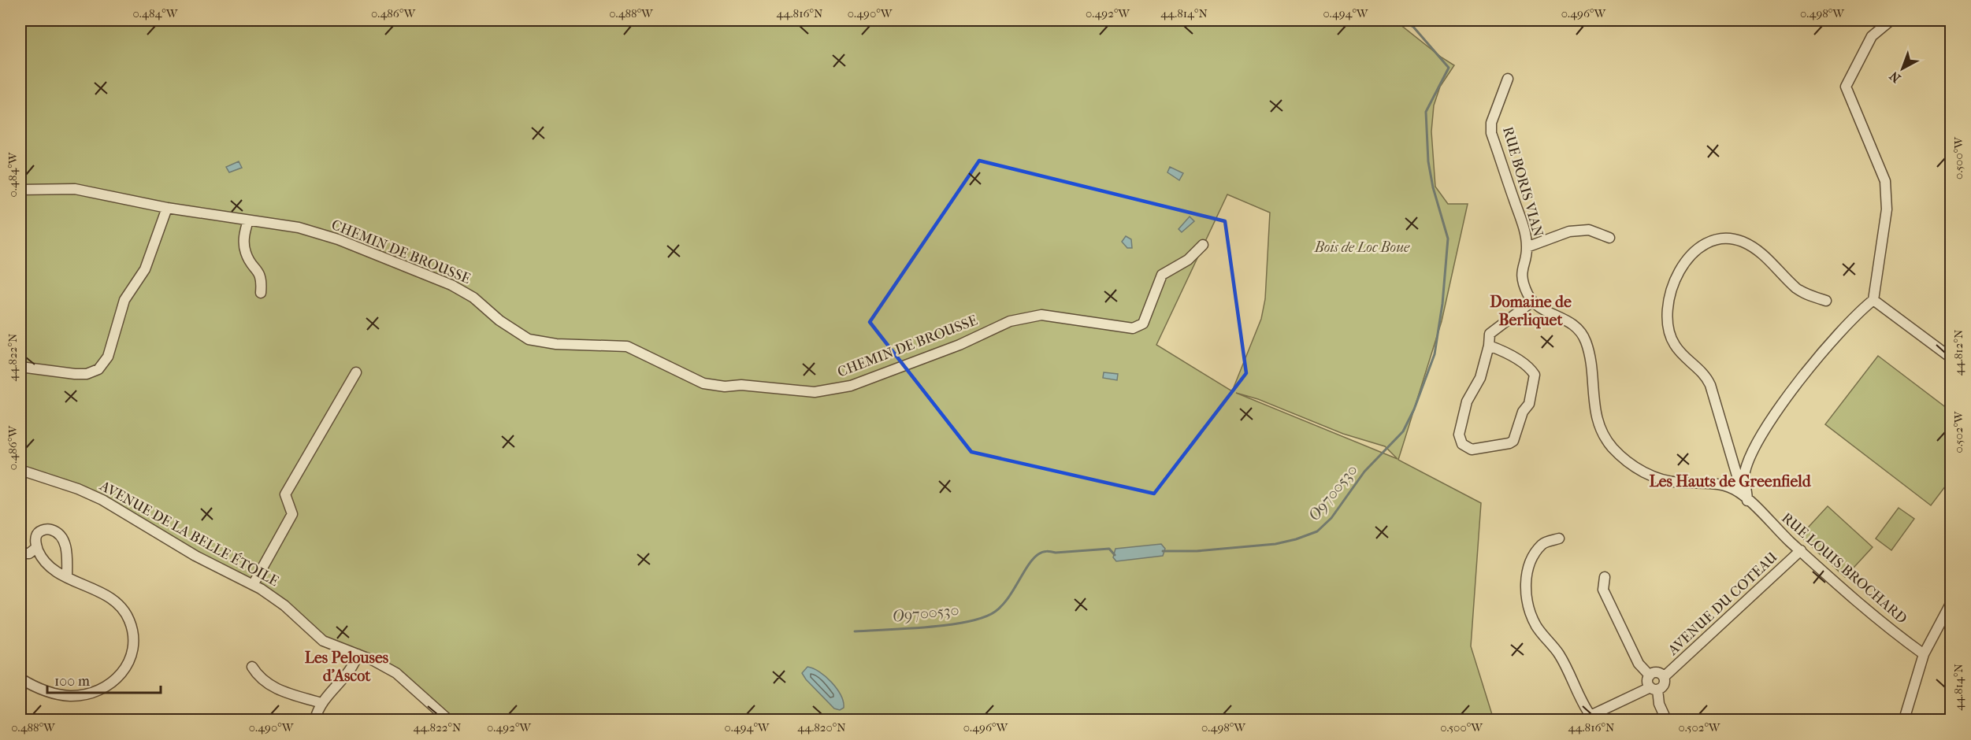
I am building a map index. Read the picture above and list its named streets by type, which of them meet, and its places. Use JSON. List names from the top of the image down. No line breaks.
{"streets":{"street":["RUE BORIS VIAN","CHEMIN DE BROUSSE","AVENUE DE LA BELLE ÉTOILE","RUE LOUIS BROCHARD","AVENUE DU COTEAU"]},"crossings":[["RUE LOUIS BROCHARD","AVENUE DU COTEAU"]],"districts":["Domaine de Berliquet","Les Hauts de Greenfield","Les Pelouses d'Ascot"],"water":["O9700530"],"parks":["Bois de Loc Boue"],"scale_bar":"100 m","north":"bottom left","coordinates":["0.484°W","0.486°W","0.488°W","44.816°N","0.490°W","0.492°W","44.814°N","0.494°W","0.496°W","0.498°W","0.500°W","44.812°N","44.822°N","0.502°W","44.820°N"]}
